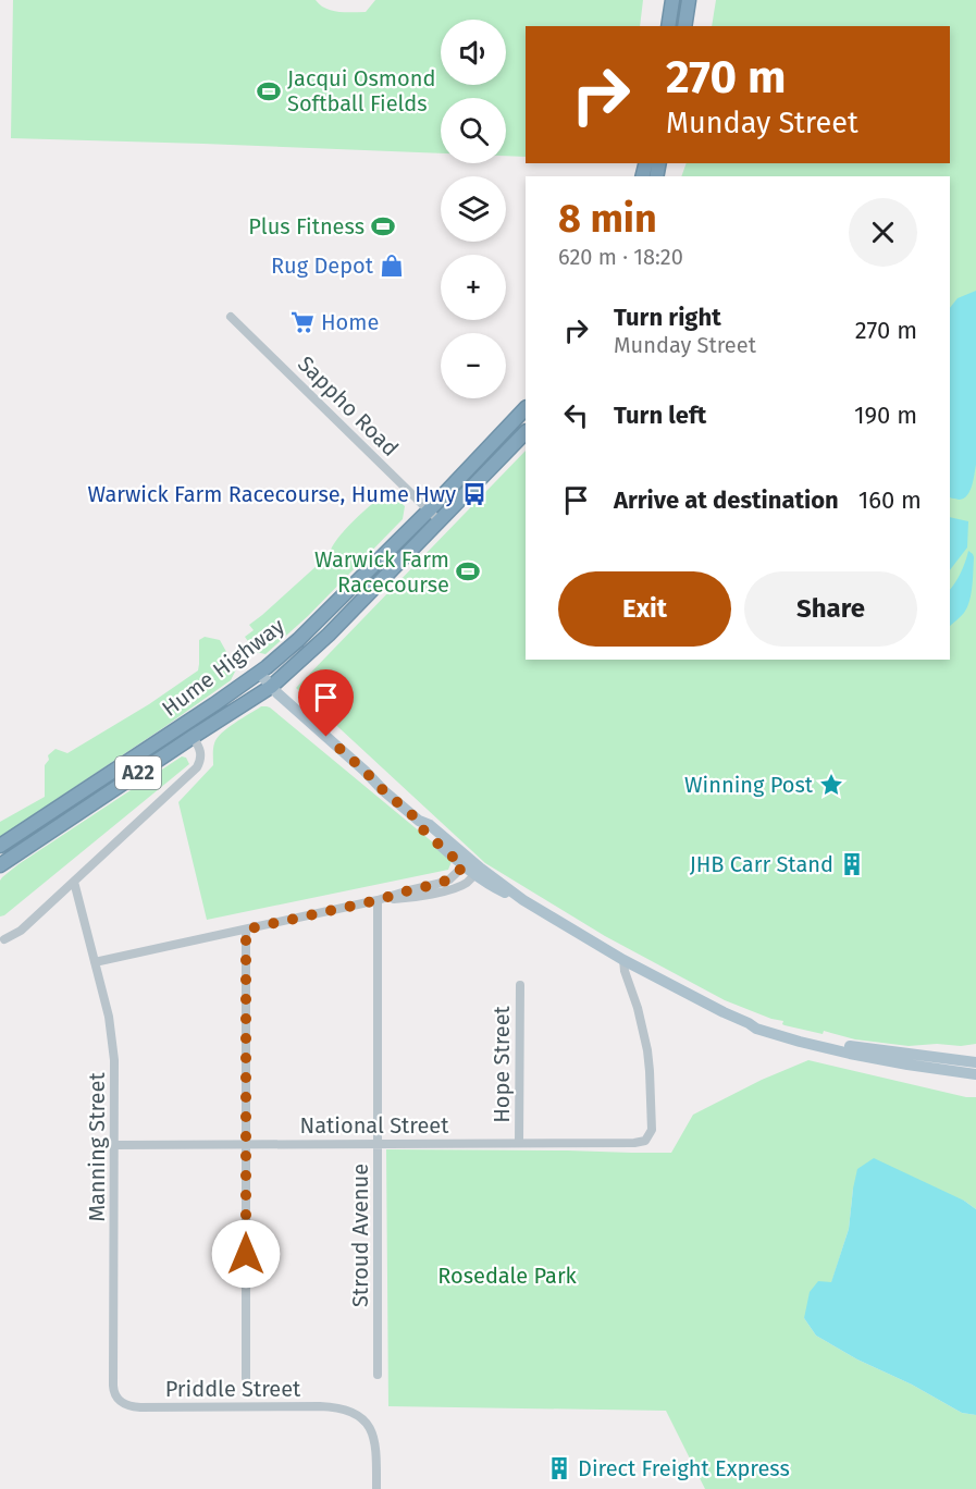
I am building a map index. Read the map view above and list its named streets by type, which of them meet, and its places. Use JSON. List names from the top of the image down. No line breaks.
{"streets":{"highway":["Hume Highway","A22"],"street":["Sappho Road","Hope Street","National Street","Manning Street","Stroud Avenue","Priddle Street"]},"crossings":[["Sappho Road","Hume Highway"],["Hope Street","National Street"],["National Street","Manning Street"],["National Street","Stroud Avenue"],["Manning Street","Priddle Street"]],"parks":["Rosedale Park"],"places":{"sports":["Jacqui Osmond Softball Fields","Plus Fitness","Warwick Farm Racecourse"],"shop":["Rug Depot"],"supermarket":["Home"],"bus stop":["Warwick Farm Racecourse, Hume Hwy"],"place":["Winning Post"],"building":["JHB Carr Stand","Direct Freight Express"]},"page":{"map_buttons":["+","−"],"turn":["270 m","Munday Street"],"heading":["8 min","620 m · 18:20"],"list":[{"name":"Turn right","note":"Munday Street","value":"270 m"},{"name":"Turn left","value":"190 m"},{"name":"Arrive at destination","value":"160 m"}],"buttons":["Exit","Share"]}}
